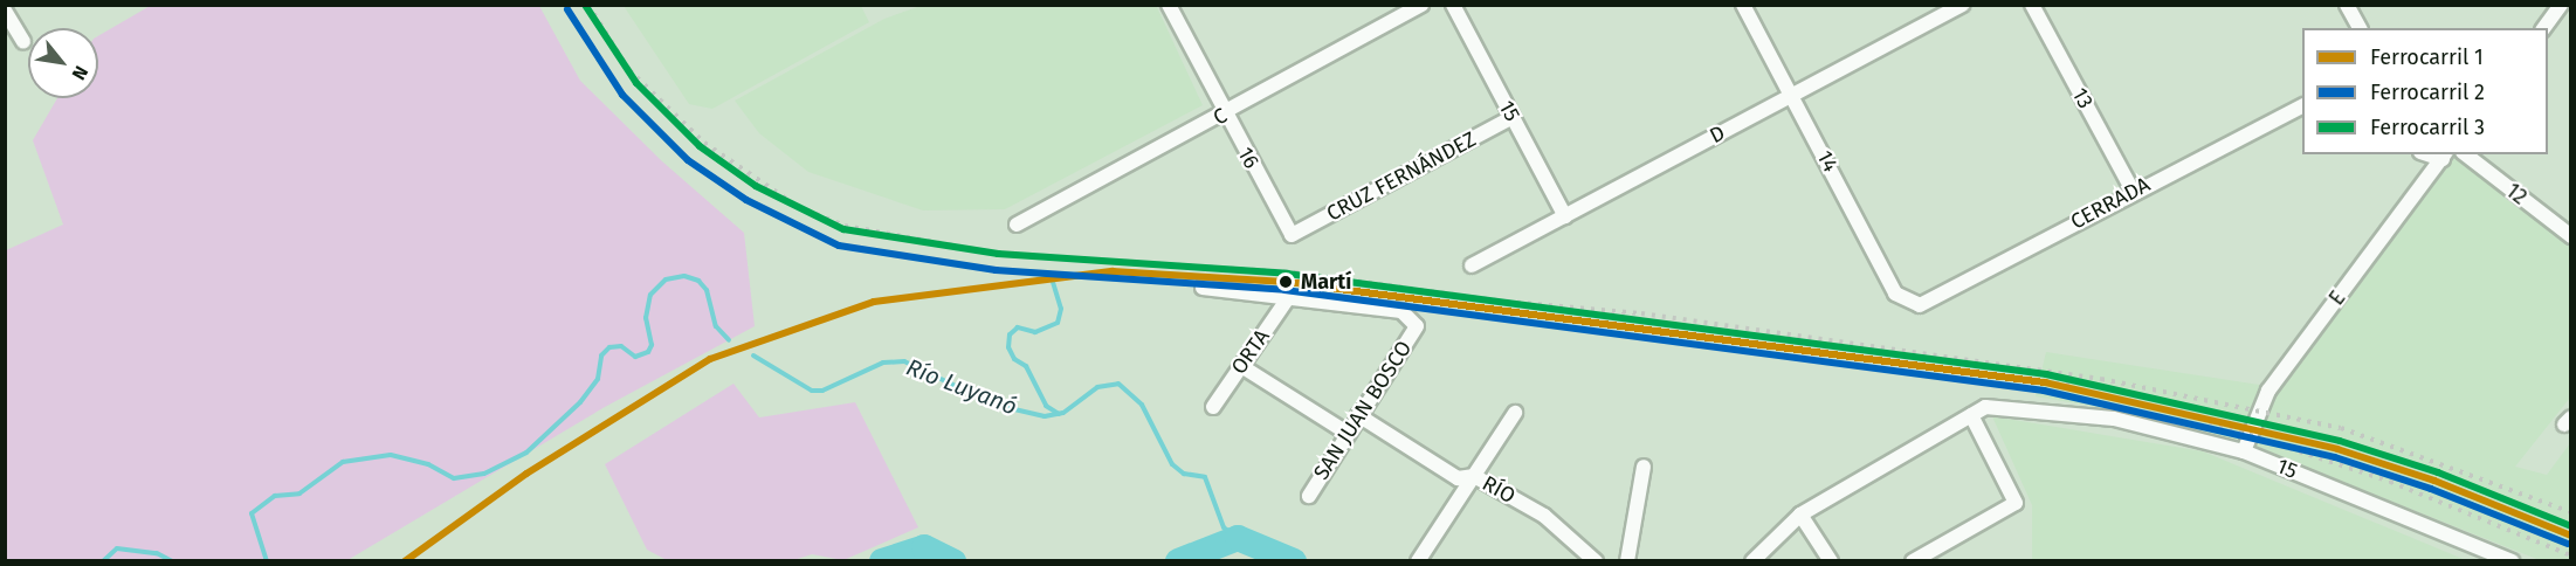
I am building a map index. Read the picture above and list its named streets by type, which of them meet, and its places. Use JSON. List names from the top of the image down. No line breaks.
{"streets":{"street":["13","15","C","D","16","14","CRUZ FERNÁNDEZ","12","CERRADA","E","ORTA","SAN JUAN BOSCO","RÍO"]},"crossings":[["13","CERRADA"],["15","D"],["15","CRUZ FERNÁNDEZ"],["15","E"],["C","16"],["D","14"],["16","CRUZ FERNÁNDEZ"],["14","CERRADA"],["ORTA","SAN JUAN BOSCO"],["SAN JUAN BOSCO","RÍO"]],"water":["Río Luyanó"],"places":["Martí"],"lines":["rail line 3","rail line 2","rail line 1"],"legend":["Ferrocarril 1","Ferrocarril 2","Ferrocarril 3"],"north":"bottom right"}
